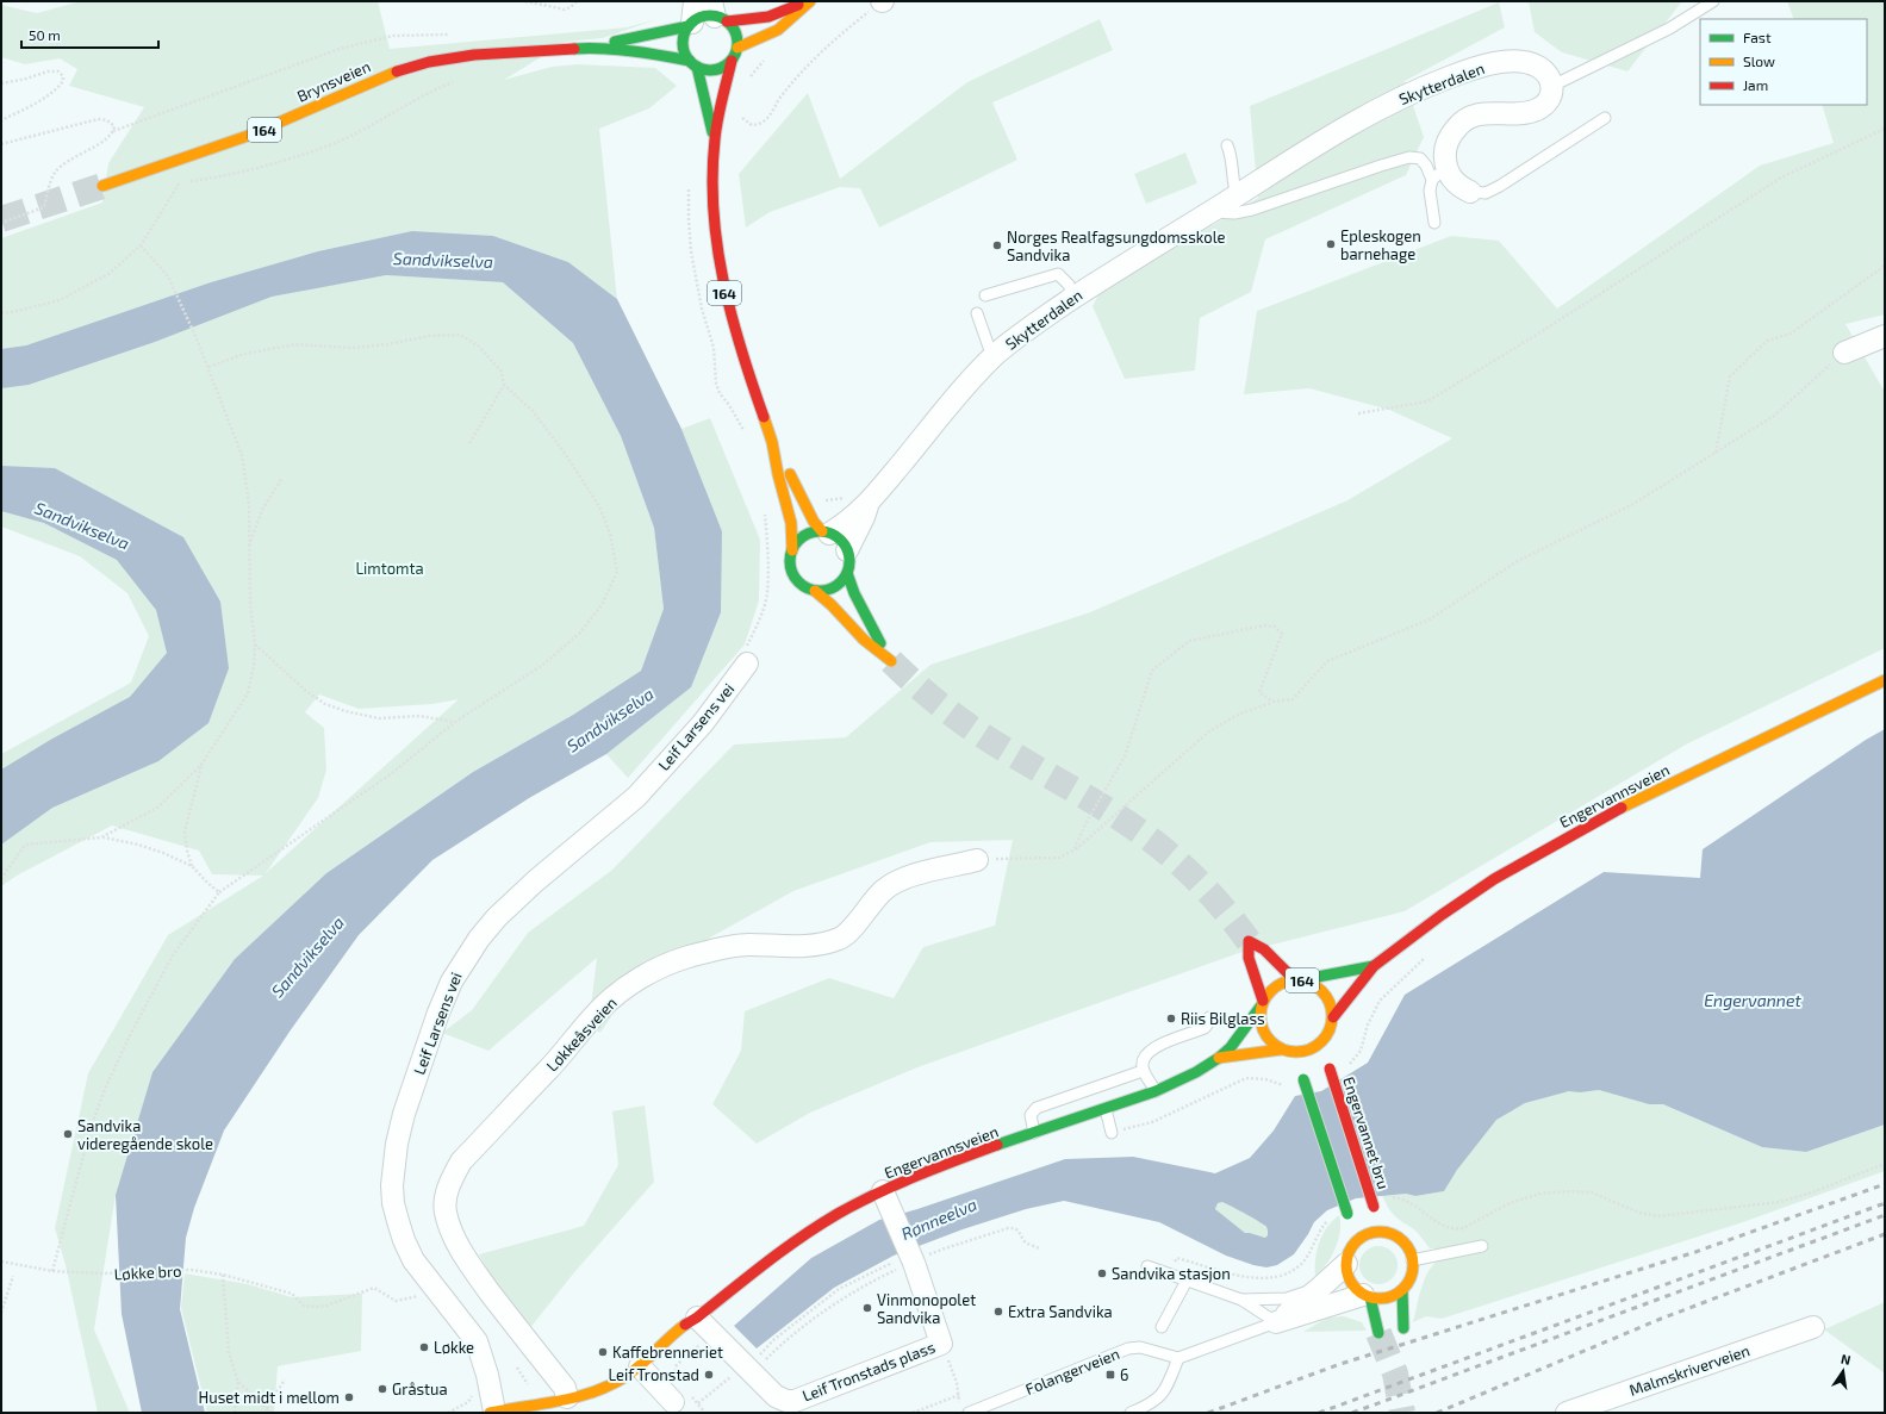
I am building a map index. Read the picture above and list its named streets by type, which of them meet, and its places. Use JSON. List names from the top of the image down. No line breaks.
{"streets":{"main road":["Brynsveien","164","Engervannsveien","Engervannet bru"],"street":["Skytterdalen","Leif Larsens vei","Løkkeåsveien","Malmskriverveien","Leif Tronstads plass"],"lane":["Folangerveien"],"path":["Løkke bro"]},"crossings":[["Brynsveien","164"],["Skytterdalen","164"],["164","Engervannsveien"],["164","Engervannet bru"],["Leif Larsens vei","Engervannsveien"],["Leif Larsens vei","Løkke bro"],["Engervannsveien","Løkkeåsveien"],["Engervannsveien","Engervannet bru"],["Engervannsveien","Leif Tronstads plass"]],"water":["Sandvikselva","Engervannet","Rønneelva"],"parks":["Limtomta"],"places":{"other":["Epleskogen barnehage","Norges Realfagsungdomsskole Sandvika","Riis Bilglass","Sandvika videregående skole","Sandvika stasjon","Vinmonopolet Sandvika","Extra Sandvika","Løkke","Kaffebrenneriet","Leif Tronstad","Gråstua","Huset midt i mellom"],"transit":["6"]},"legend":["Fast","Slow","Jam"],"scale_bar":"50 m","north":"top"}
